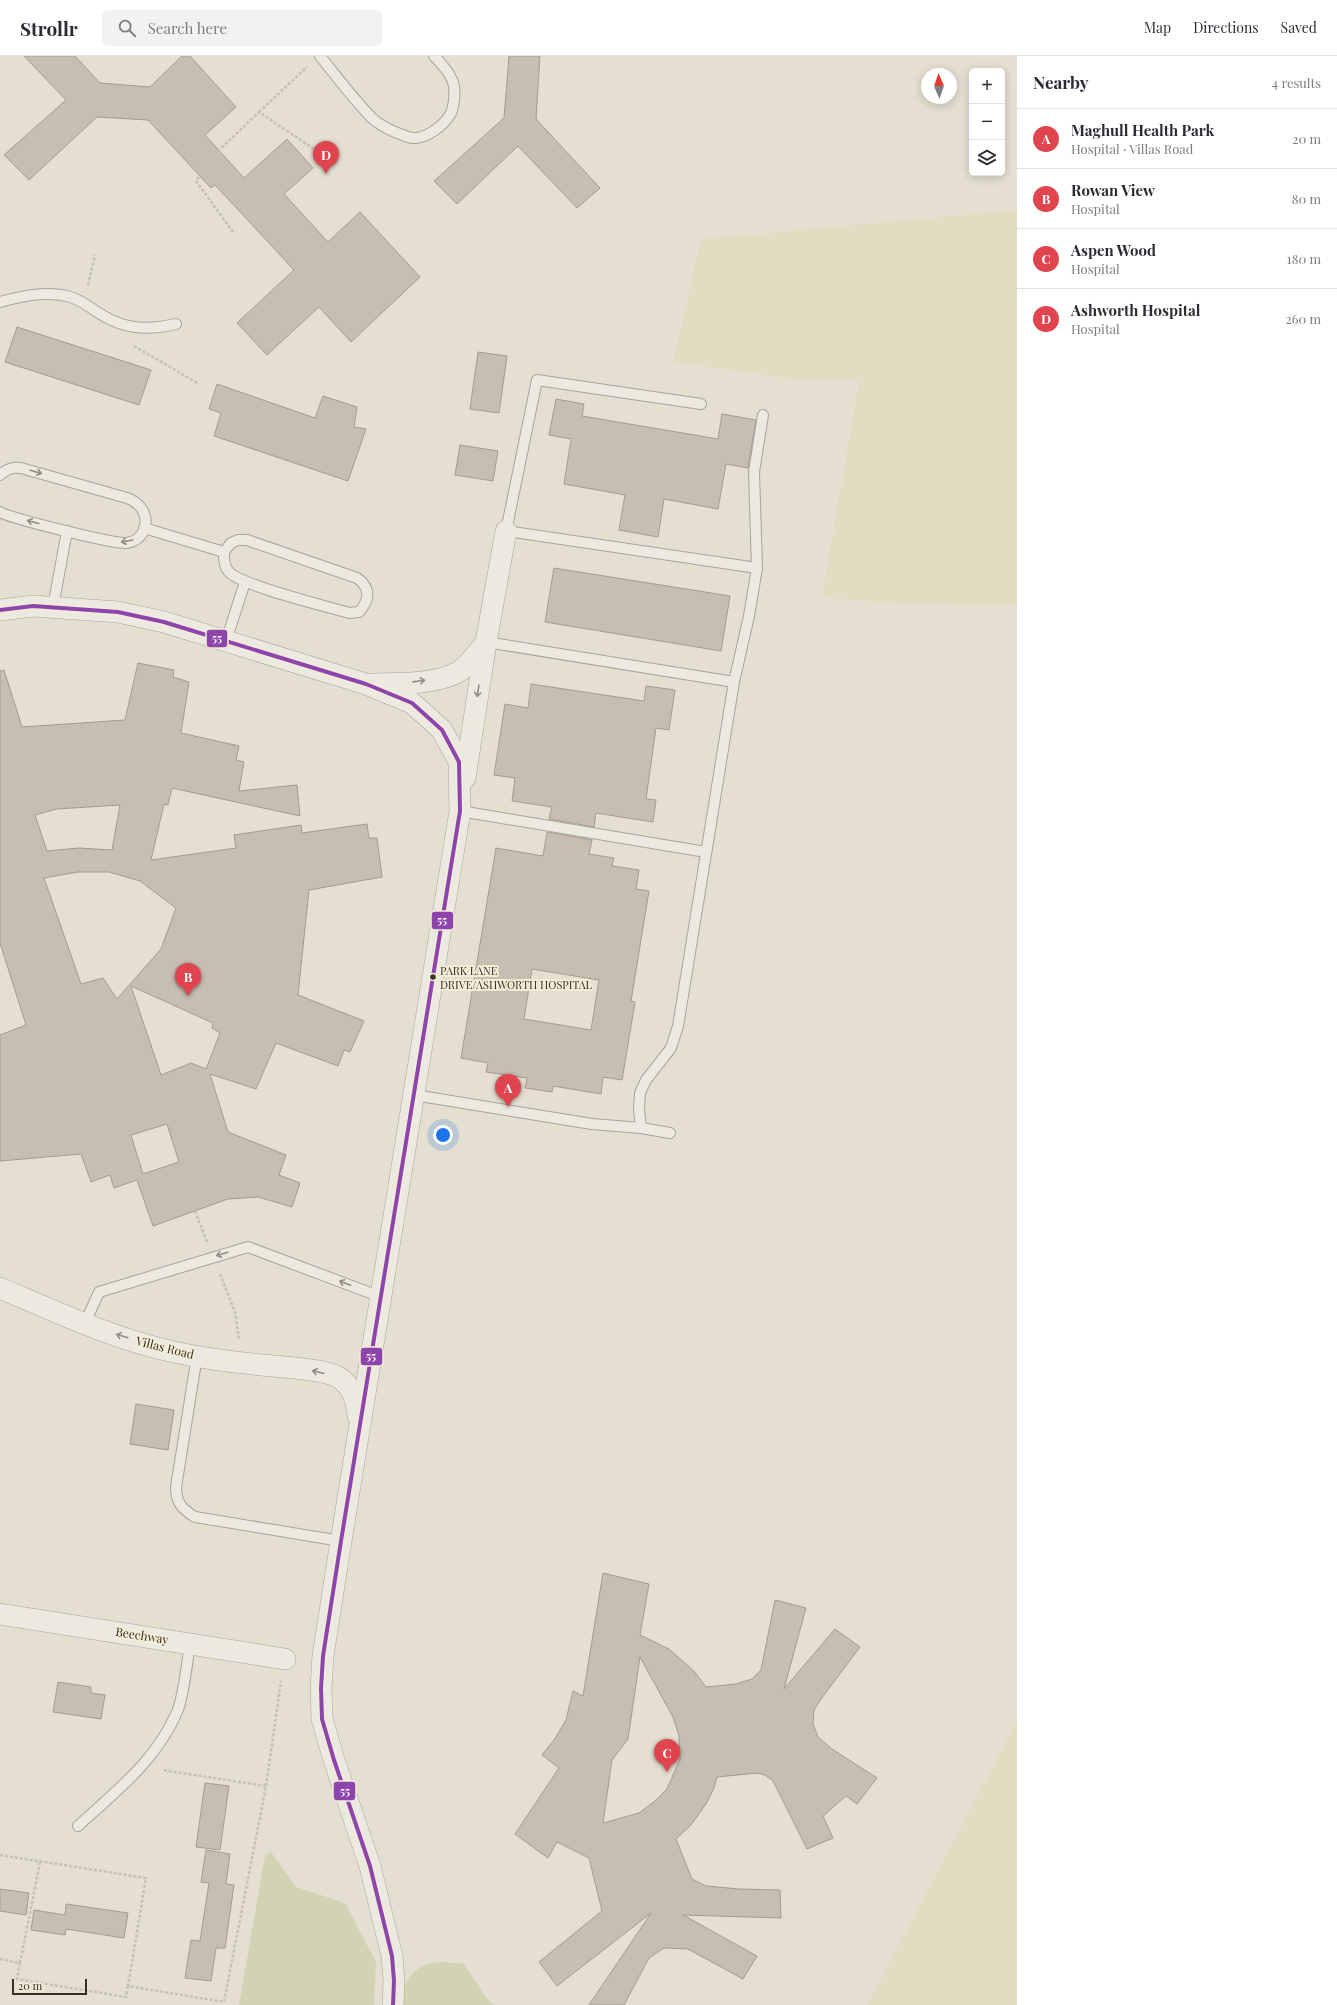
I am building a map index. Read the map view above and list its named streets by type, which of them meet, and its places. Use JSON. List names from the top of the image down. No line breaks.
{"streets":{"street":["Villas Road","Beechway"]},"one_way":["Villas Road"],"places":["PARK LANE DRIVE/ASHWORTH HOSPITAL"],"lines":["transit line 55"],"scale_bar":"20 m","north":"top","page":{"header":"Strollr","search":"Search here","nav":["Map","Directions","Saved"],"heading":["Nearby","4 results"],"map_buttons":["+","−"],"list":[{"mark":"A","name":"Maghull Health Park","note":"Hospital · Villas Road","value":"20 m"},{"mark":"B","name":"Rowan View","note":"Hospital","value":"80 m"},{"mark":"C","name":"Aspen Wood","note":"Hospital","value":"180 m"},{"mark":"D","name":"Ashworth Hospital","note":"Hospital","value":"260 m"}],"pins":["D","B","A","C"],"scale":"20 m"}}
